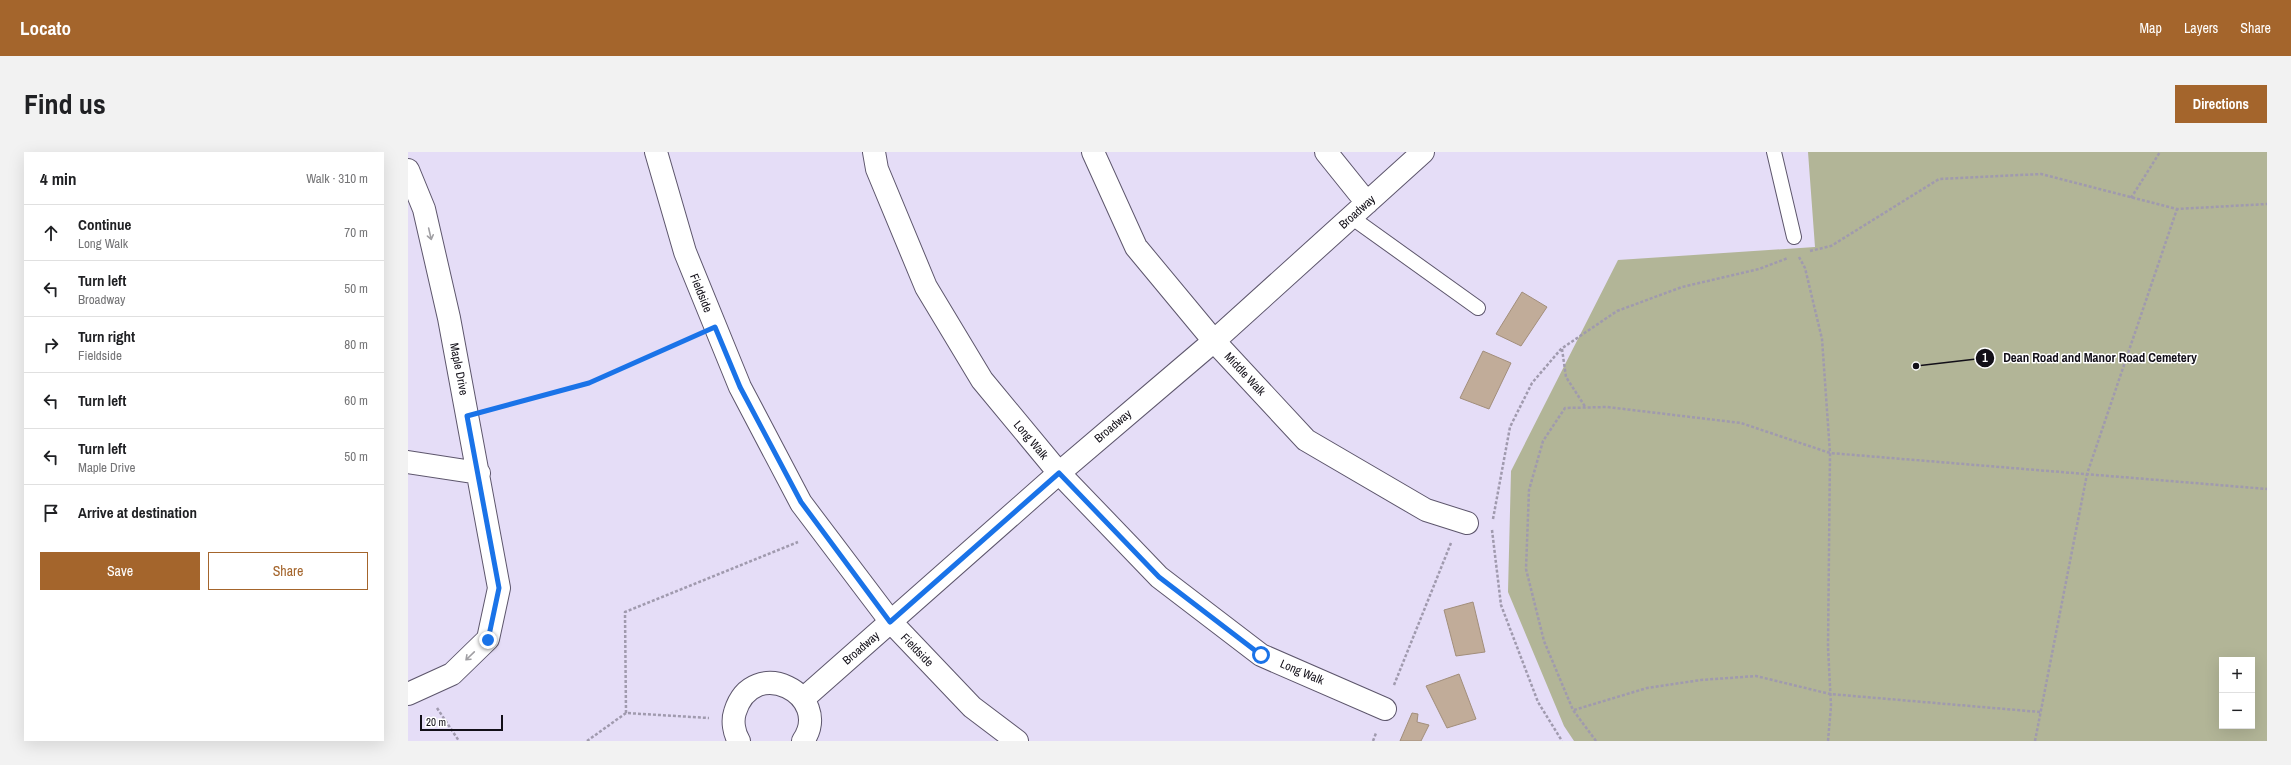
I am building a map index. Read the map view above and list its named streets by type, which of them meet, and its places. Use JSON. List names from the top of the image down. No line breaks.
{"streets":{"street":["Broadway","Fieldside","Maple Drive","Middle Walk","Long Walk"]},"crossings":[["Broadway","Fieldside"],["Broadway","Middle Walk"],["Broadway","Long Walk"]],"one_way":["Maple Drive"],"places":["Dean Road and Manor Road Cemetery"],"scale_bar":"20 m","page":{"header":"Locato","nav":["Map","Layers","Share"],"title":"Find us","buttons":["Directions",["Save","Share"]],"heading":["4 min","Walk · 310 m"],"list":[["Continue","Long Walk","70 m"],["Turn left","Broadway","50 m"],["Turn right","Fieldside","80 m"],["Turn left","60 m"],["Turn left","Maple Drive","50 m"],"Arrive at destination"],"map_buttons":["+","−"],"scale":"20 m"}}
